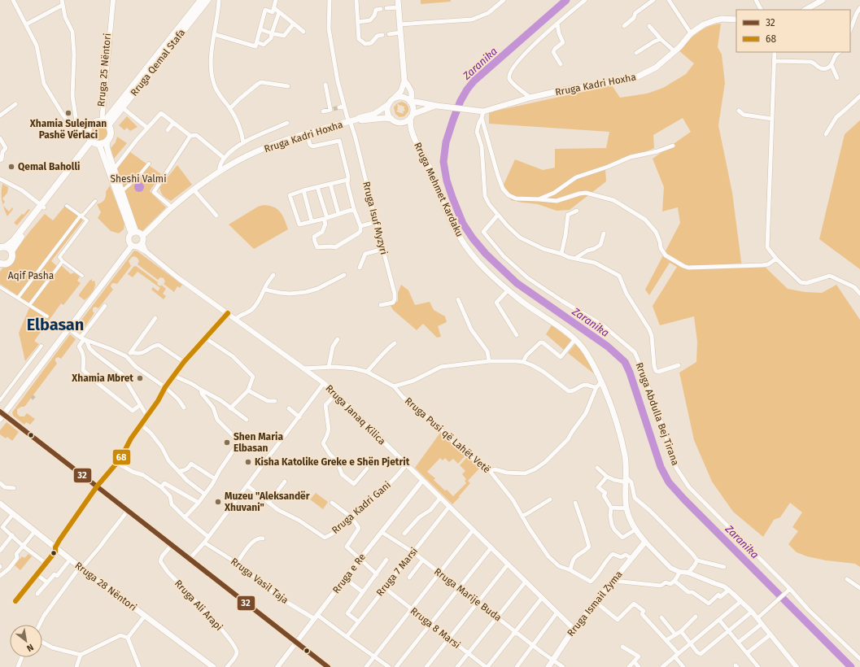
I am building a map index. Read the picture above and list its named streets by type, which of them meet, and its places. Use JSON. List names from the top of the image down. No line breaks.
{"streets":{"main road":["Rruga Qemal Stafa","Rruga Kadri Hoxha","Rruga Mehmet Kardaku","Rruga 28 Nëntori","Rruga Ismail Zyma"],"street":["Rruga 25 Nëntori","Rruga Isuf Myzyri","Rruga Abdulla Bej Tirana","Rruga Janaq Kilica","Rruga Pusi që Lahët Vetë","Rruga Kadri Gani","Rruga 7 Marsi","Rruga e Re","Rruga Vasil Taja","Rruga Marije Buda","Rruga Ali Arapi","Rruga 8 Marsi"]},"crossings":[["Rruga Qemal Stafa","Rruga 25 Nëntori"],["Rruga Kadri Hoxha","Rruga Mehmet Kardaku"],["Rruga Kadri Hoxha","Rruga Isuf Myzyri"],["Rruga Kadri Hoxha","Rruga Janaq Kilica"],["Rruga Mehmet Kardaku","Rruga Ismail Zyma"],["Rruga Janaq Kilica","Rruga Pusi që Lahët Vetë"],["Rruga Janaq Kilica","Rruga Kadri Gani"],["Rruga Janaq Kilica","Rruga 7 Marsi"],["Rruga Janaq Kilica","Rruga e Re"],["Rruga Janaq Kilica","Rruga Ismail Zyma"],["Rruga Pusi që Lahët Vetë","Rruga Ismail Zyma"],["Rruga 7 Marsi","Rruga Vasil Taja"],["Rruga 7 Marsi","Rruga Marije Buda"],["Rruga 7 Marsi","Rruga 8 Marsi"],["Rruga e Re","Rruga Vasil Taja"],["Rruga e Re","Rruga Marije Buda"],["Rruga Marije Buda","Rruga Ismail Zyma"]],"districts":["Elbasan"],"water":["Zaranika"],"parks":["Sheshi Valmi","Aqif Pasha"],"places":["Xhamia Sulejman Pashë Vërlaci","Qemal Baholli","Xhamia Mbret","Shen Maria Elbasan","Kisha Katolike Greke e Shën Pjetrit","Muzeu \"Aleksandër Xhuvani\""],"lines":["transit line 68","transit line 32"],"legend":["32","68"],"north":"bottom right"}
